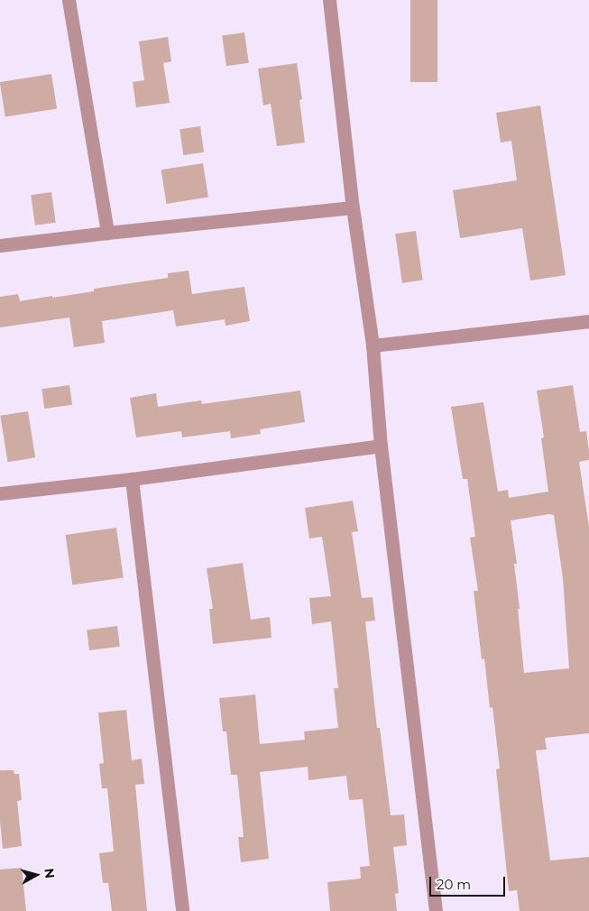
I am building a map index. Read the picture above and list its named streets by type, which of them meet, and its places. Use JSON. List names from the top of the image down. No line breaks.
{"scale_bar":"20 m","north":"right"}
